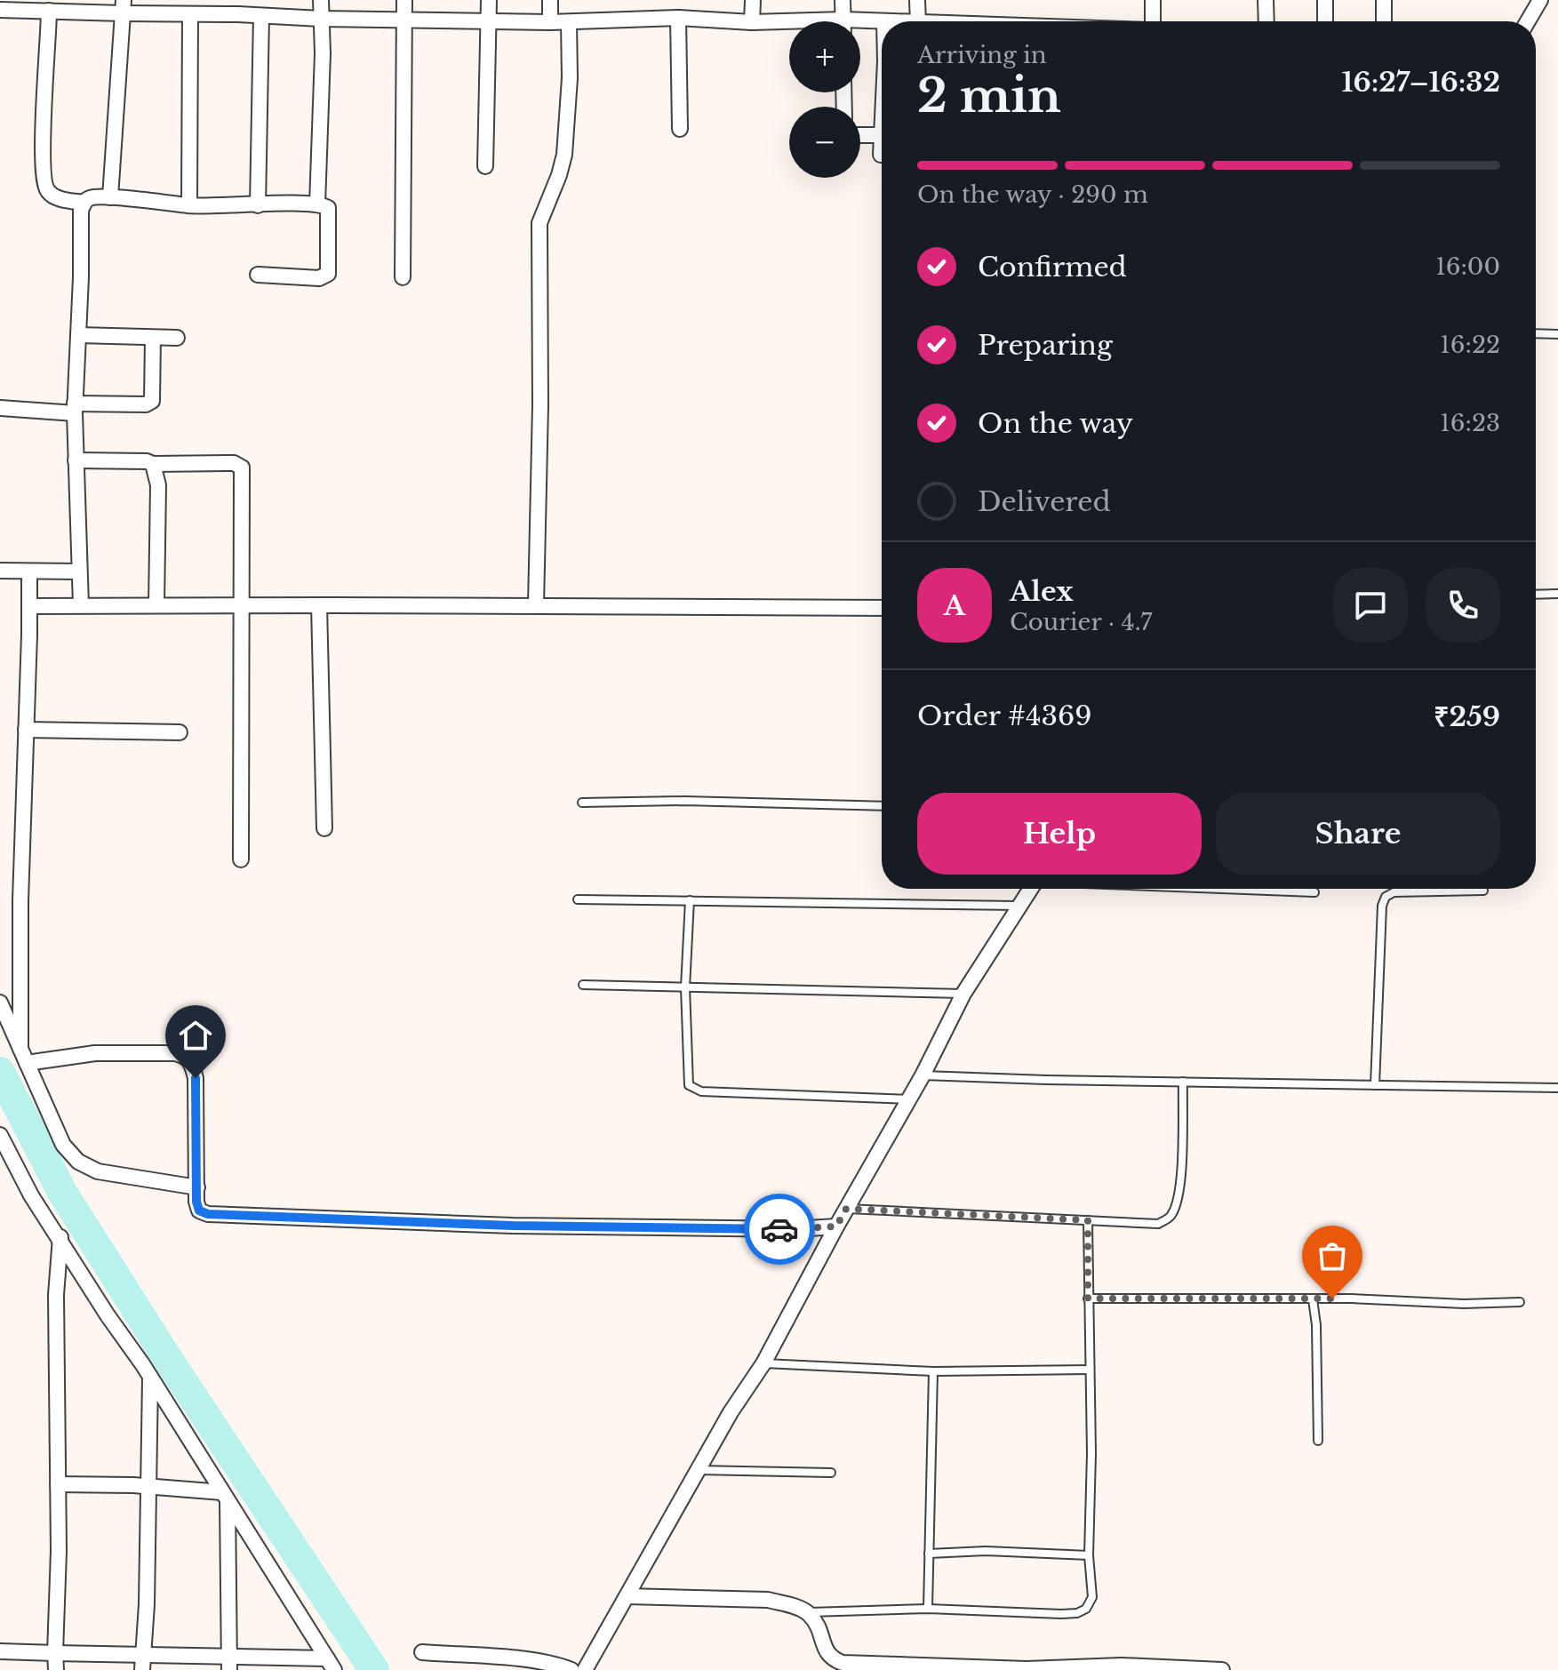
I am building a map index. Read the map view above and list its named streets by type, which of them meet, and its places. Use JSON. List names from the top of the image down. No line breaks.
{"page":{"map_buttons":["+","−"],"heading":["2 min","Arriving in","16:27–16:32"],"panel":["Alex","Courier · 4.7","Order #4369","₹259"],"bar":"On the way · 290 m","list":[["Confirmed","16:00"],["Preparing","16:22"],["On the way","16:23"],"Delivered"],"round":"A","buttons":["Help","Share"]}}
